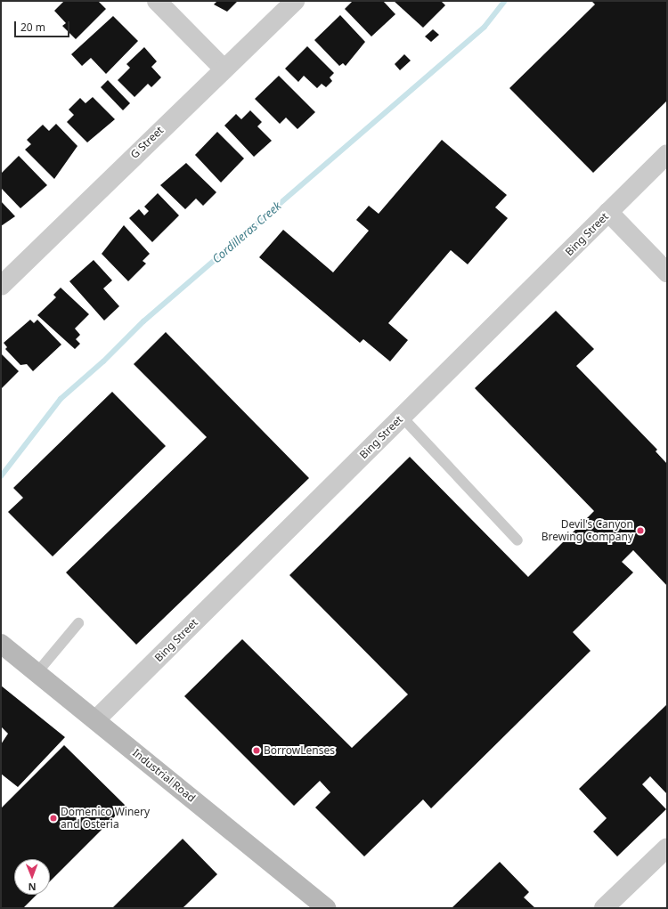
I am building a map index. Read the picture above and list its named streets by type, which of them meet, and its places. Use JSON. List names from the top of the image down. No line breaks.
{"streets":{"main road":["Industrial Road"],"street":["G Street","Bing Street"]},"crossings":[["Bing Street","Industrial Road"]],"water":["Cordilleras Creek"],"places":["Devil's Canyon Brewing Company","BorrowLenses","Domenico Winery and Osteria"],"scale_bar":"20 m","north":"bottom"}
